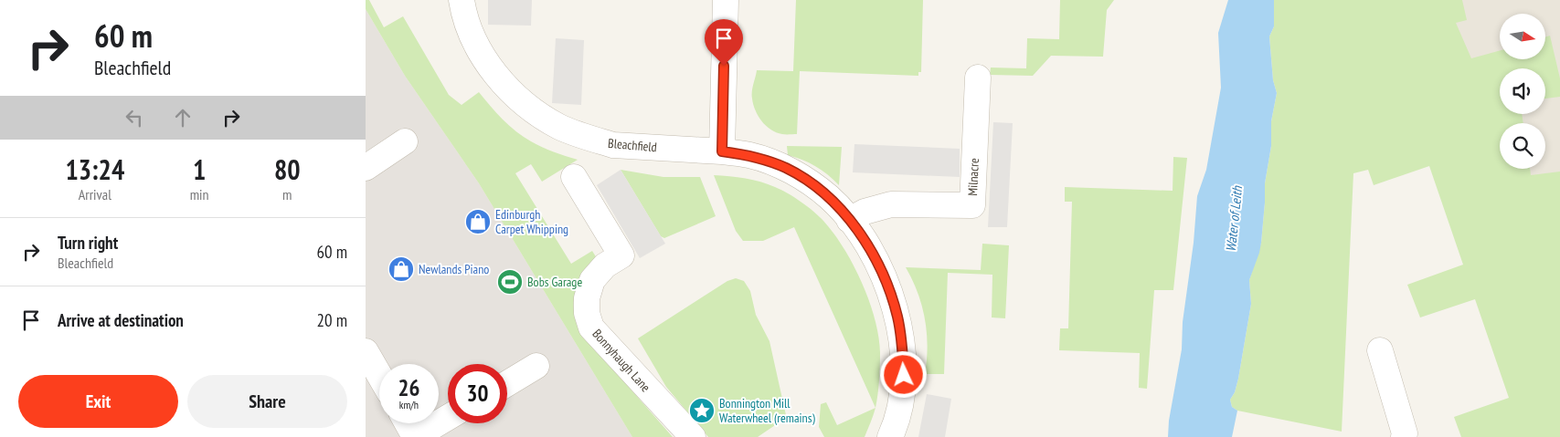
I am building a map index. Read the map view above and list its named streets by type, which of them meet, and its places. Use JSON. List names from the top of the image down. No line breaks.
{"streets":{"street":["Bleachfield","Milnacre","Bonnyhaugh Lane"]},"crossings":[["Bleachfield","Milnacre"]],"water":["Water of Leith"],"places":{"shop":["Edinburgh Carpet Whipping","Newlands Piano"],"sports":["Bobs Garage"],"place":["Bonnington Mill Waterwheel (remains)"]},"north":"right","page":{"turn":["60 m","Bleachfield"],"eta":["13:24","Arrival","1","min","80","m"],"list":[{"name":"Turn right","note":"Bleachfield","value":"60 m"},{"name":"Arrive at destination","value":"20 m"}],"speed":"26 km/h","limit":"30","buttons":["Exit","Share"]}}
